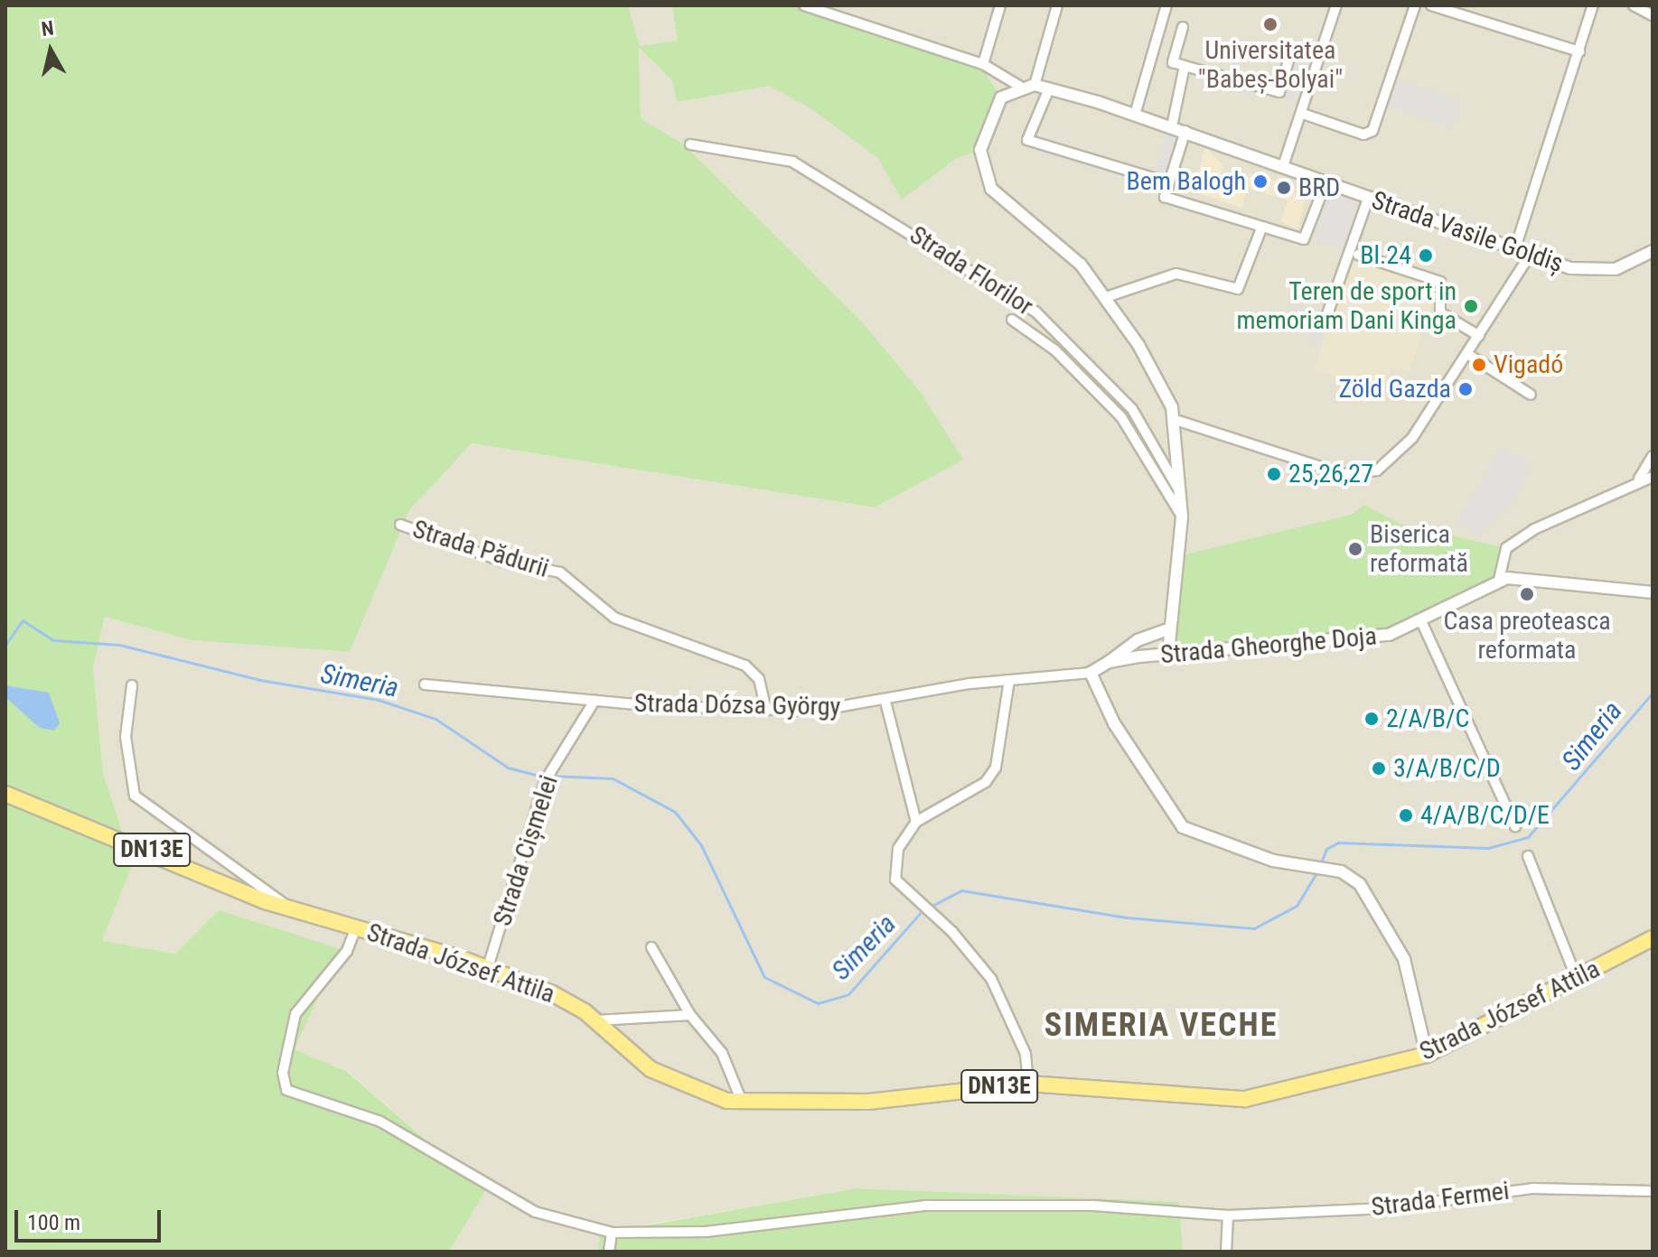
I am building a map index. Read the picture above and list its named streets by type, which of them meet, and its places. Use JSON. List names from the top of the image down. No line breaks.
{"streets":{"main road":["DN13E","Strada József Attila"],"street":["Strada Vasile Goldiș","Strada Florilor","Strada Pădurii","Strada Gheorghe Doja","Strada Dózsa György","Strada Cișmelei","Strada Fermei"]},"crossings":[["Strada Pădurii","Strada Dózsa György"],["Strada Gheorghe Doja","Strada Dózsa György"],["Strada Dózsa György","Strada Cișmelei"],["DN13E","Strada József Attila"],["Strada Cișmelei","Strada József Attila"],["Strada József Attila","Strada Fermei"]],"districts":["SIMERIA VECHE"],"water":["Simeria"],"places":["Universitatea \"Babeș-Bolyai\"","Bem Balogh","BRD","Bl.24","Teren de sport in memoriam Dani Kinga","Vigadó","Zöld Gazda","25,26,27","Biserica reformată","Casa preoteasca reformata","2/A/B/C","3/A/B/C/D","4/A/B/C/D/E"],"scale_bar":"100 m","north":"top"}
